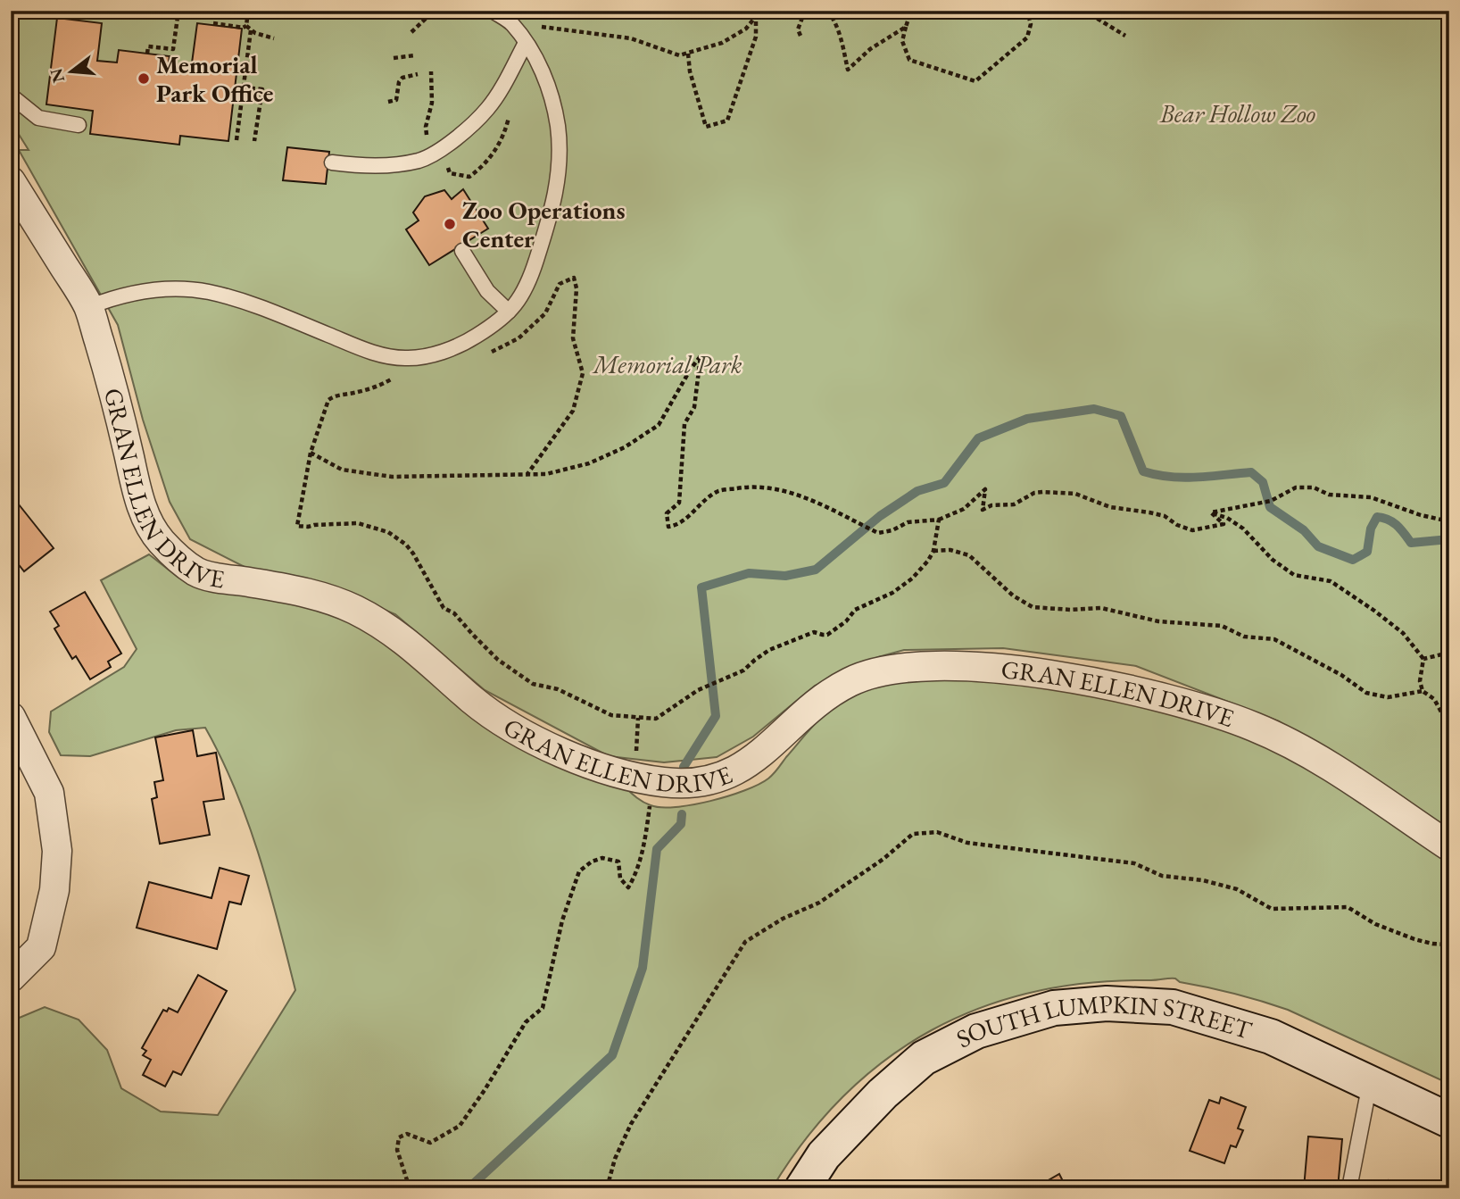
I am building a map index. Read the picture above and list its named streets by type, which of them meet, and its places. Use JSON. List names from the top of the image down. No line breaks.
{"streets":{"main road":["SOUTH LUMPKIN STREET"],"street":["GRAN ELLEN DRIVE"]},"parks":["Bear Hollow Zoo","Memorial Park"],"places":["Memorial Park Office","Zoo Operations Center"],"north":"left"}
